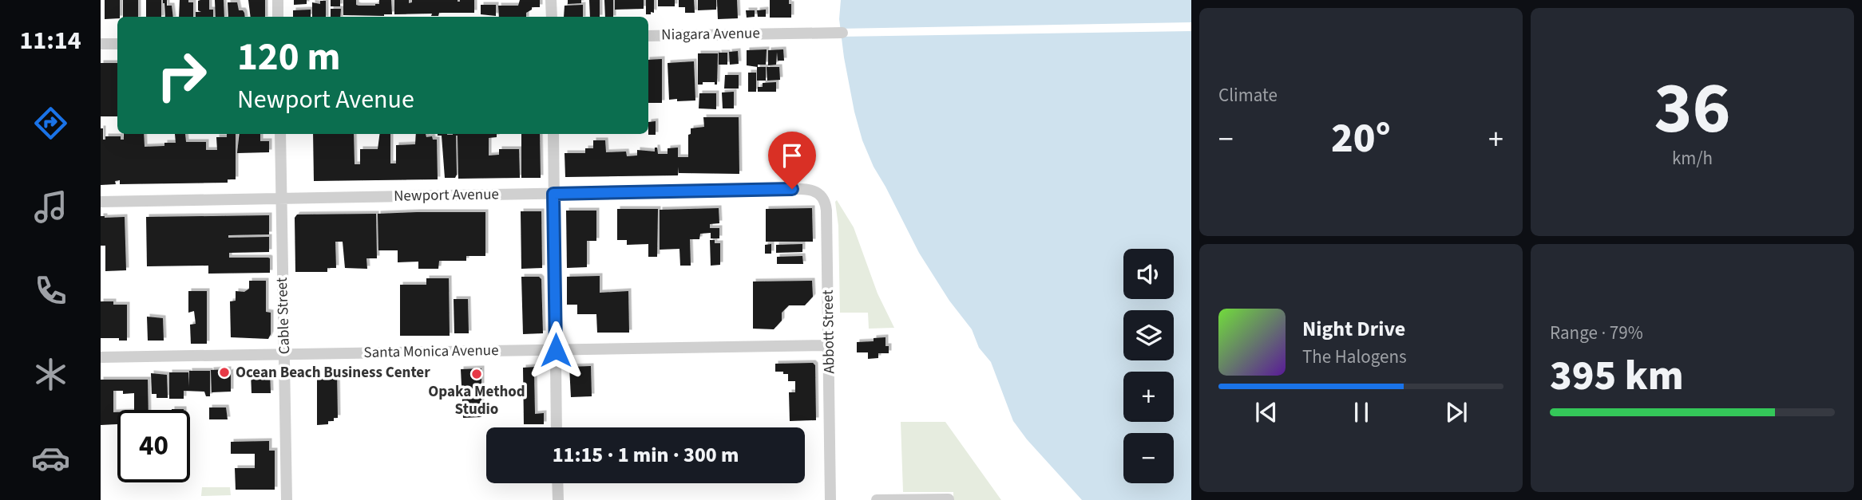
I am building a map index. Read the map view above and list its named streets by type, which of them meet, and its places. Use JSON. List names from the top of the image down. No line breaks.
{"streets":{"street":["Niagara Avenue","Newport Avenue","Cable Street","Abbott Street","Santa Monica Avenue"]},"crossings":[["Newport Avenue","Cable Street"],["Newport Avenue","Abbott Street"],["Cable Street","Santa Monica Avenue"],["Abbott Street","Santa Monica Avenue"]],"places":["Ocean Beach Business Center","Opaka Method Studio"],"page":{"tabs":"11:14","tile":["Climate",["36","km/h"],["Range · 79%","395 km"]],"turn":["120 m","Newport Avenue"],"heat":["−","20°","+"],"map_buttons":["+","−"],"song":["Night Drive","The Halogens"],"limit":"40","trip":"11:15 · 1 min · 300 m"}}
